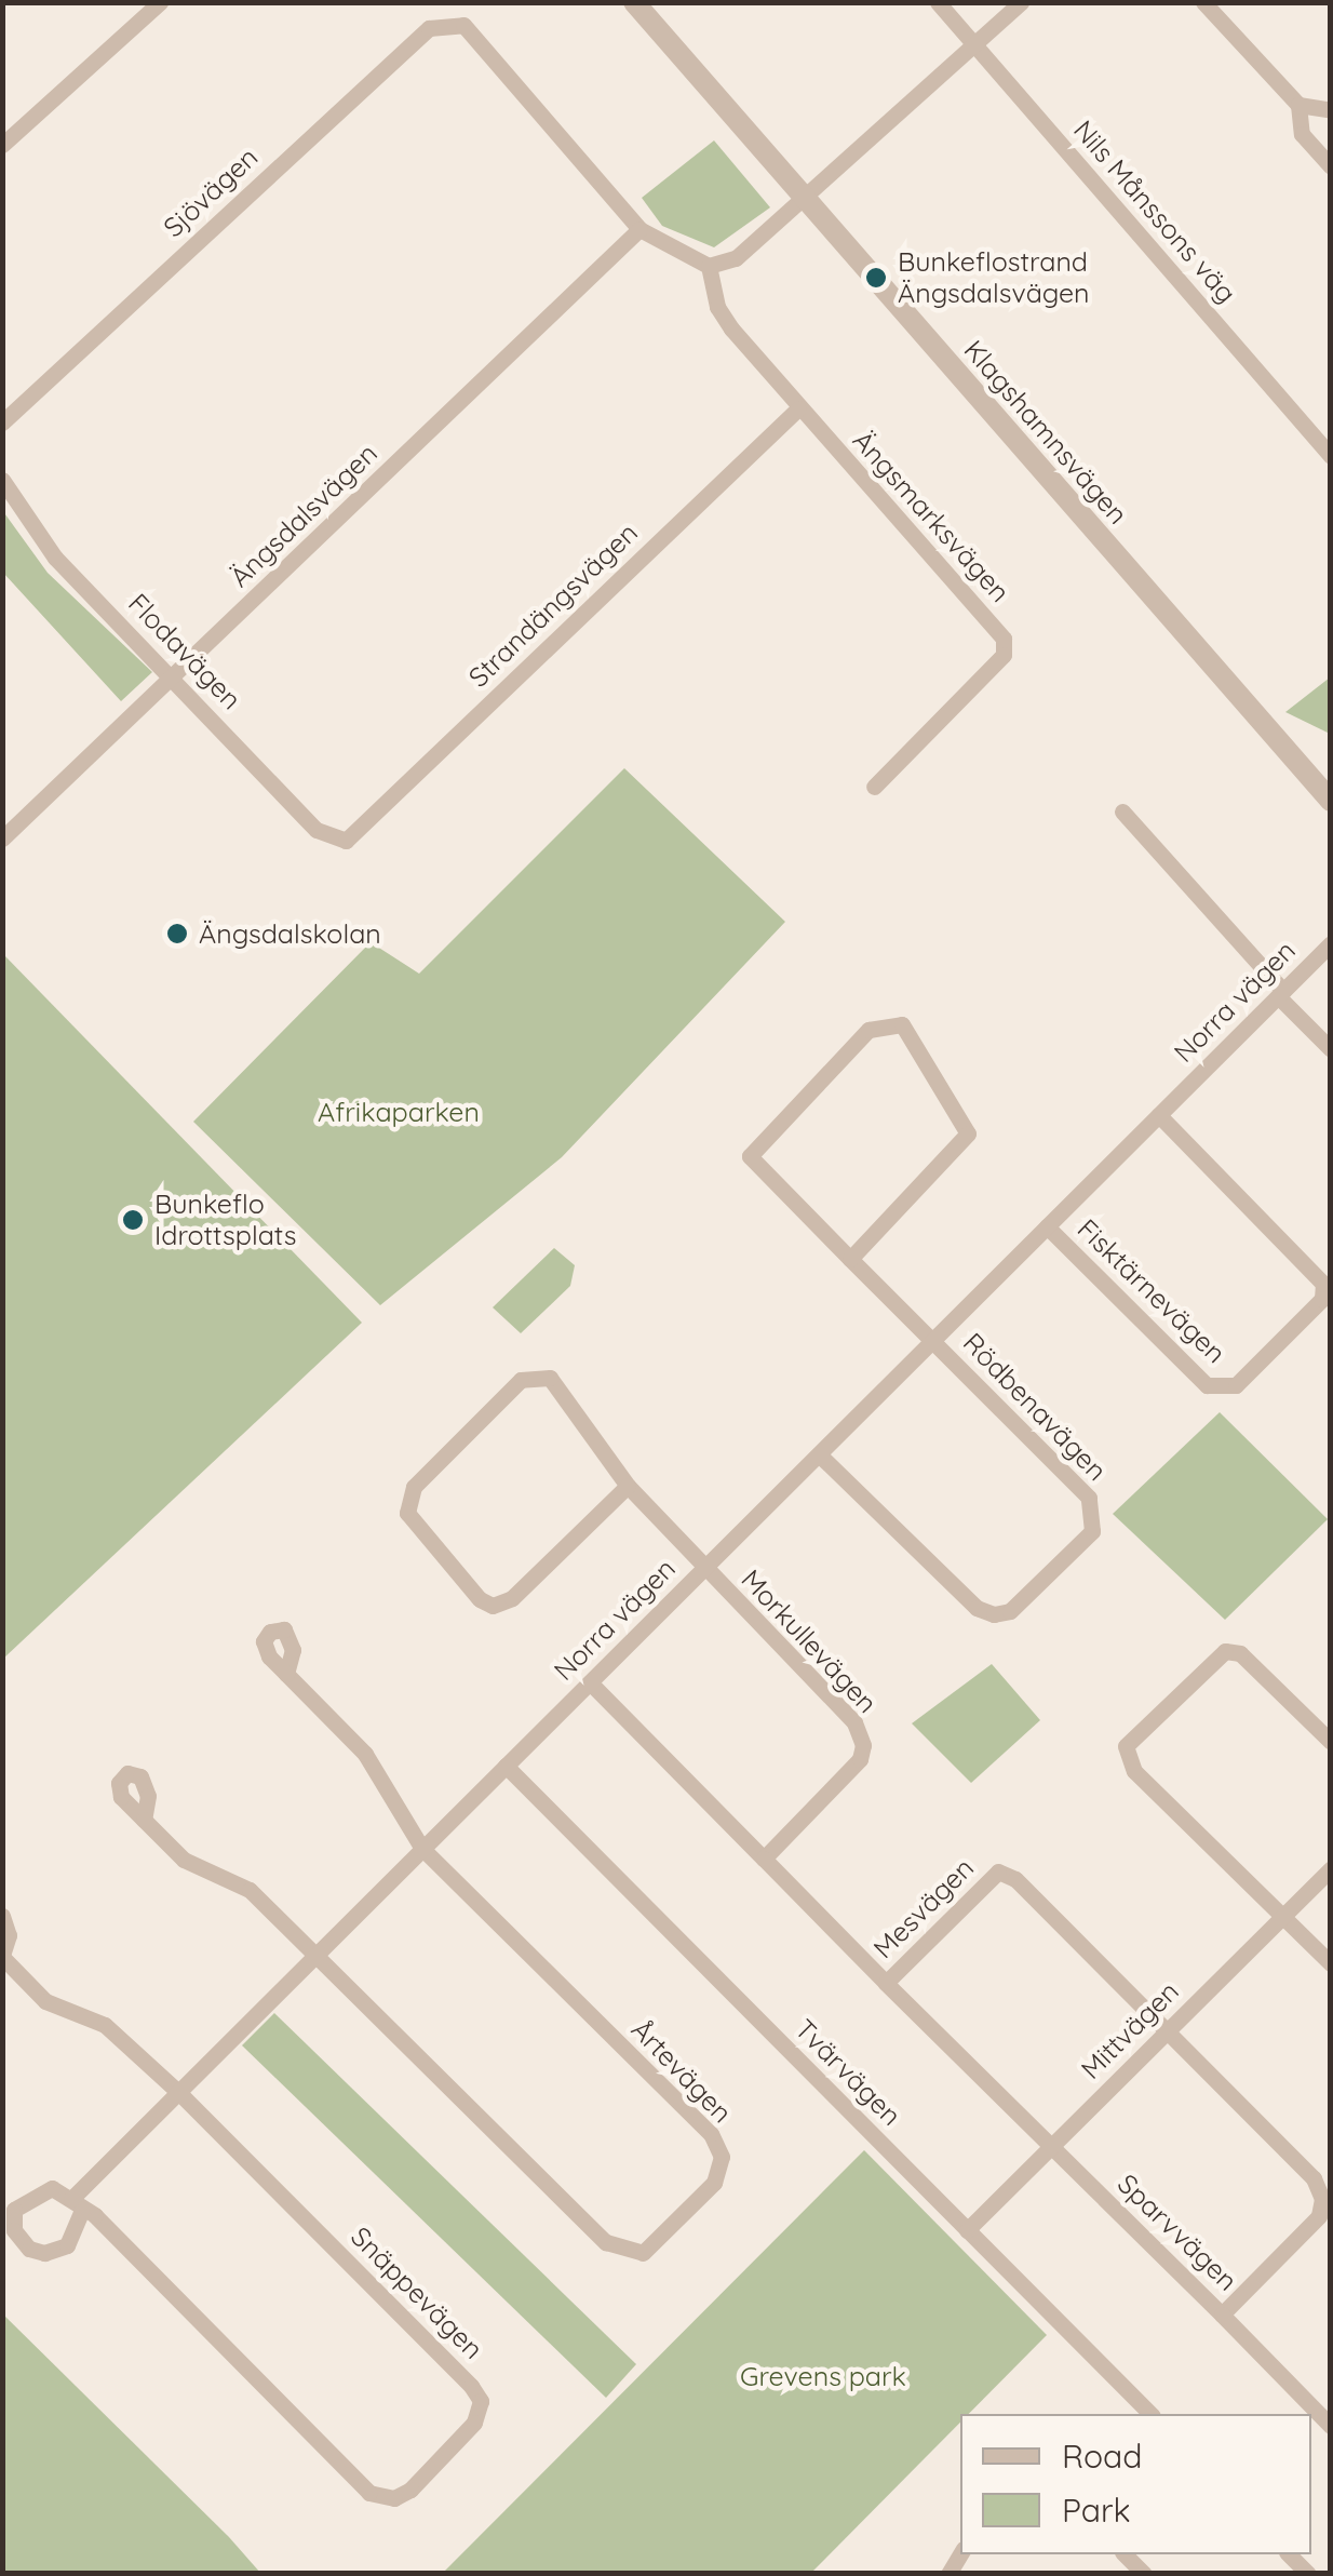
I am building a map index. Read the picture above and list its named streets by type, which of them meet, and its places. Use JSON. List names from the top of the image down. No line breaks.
{"streets":{"street":["Sjövägen","Nils Månssons väg","Klagshamnsvägen","Ängsdalsvägen","Ängsmarksvägen","Strandängsvägen","Flodavägen","Norra vägen","Fisktärnevägen","Rödbenavägen","Morkullevägen","Mesvägen","Mittvägen","Årtevägen","Tvärvägen","Sparvvägen","Snäppevägen"]},"crossings":[["Sjövägen","Ängsdalsvägen"],["Ängsdalsvägen","Flodavägen"],["Ängsmarksvägen","Strandängsvägen"],["Strandängsvägen","Flodavägen"],["Norra vägen","Fisktärnevägen"],["Norra vägen","Rödbenavägen"],["Norra vägen","Morkullevägen"],["Norra vägen","Årtevägen"],["Norra vägen","Tvärvägen"],["Norra vägen","Snäppevägen"],["Mesvägen","Mittvägen"],["Mesvägen","Sparvvägen"],["Mittvägen","Tvärvägen"],["Mittvägen","Sparvvägen"]],"parks":["Afrikaparken","Grevens park"],"places":["Bunkeflostrand Ängsdalsvägen","Ängsdalskolan","Bunkeflo Idrottsplats"],"legend":["Road","Park"]}
